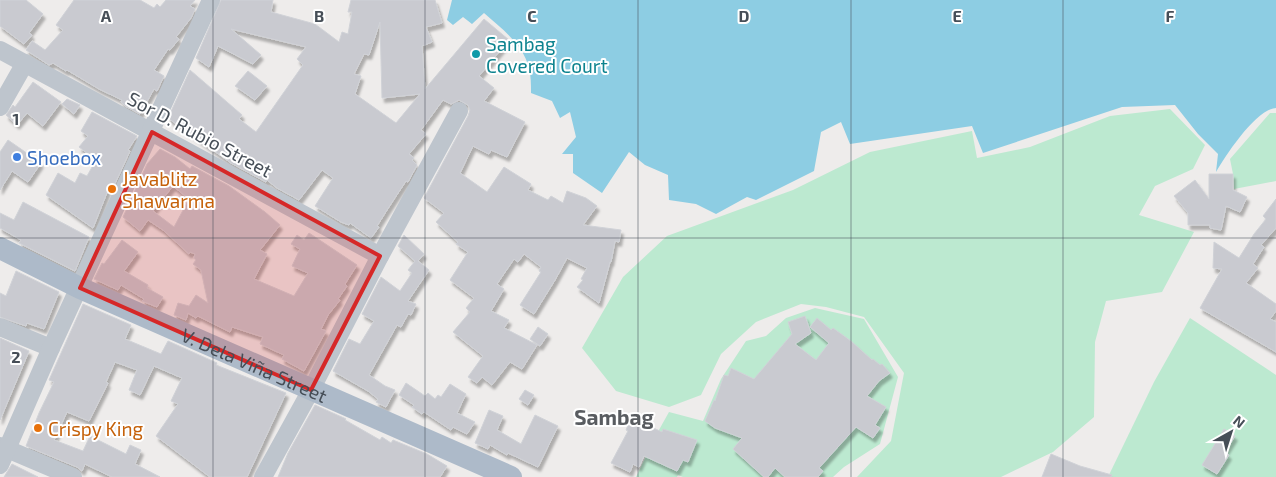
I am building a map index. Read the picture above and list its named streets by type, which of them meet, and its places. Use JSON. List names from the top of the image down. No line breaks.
{"streets":{"main road":["V. Dela Viña Street"],"street":["Sor D. Rubio Street"]},"districts":["Sambag"],"places":["Sambag Covered Court","Shoebox","Javablitz Shawarma","Crispy King"],"north":"top right","grid":{"columns":["A","B","C","D","E","F"],"rows":["1","2"]}}
